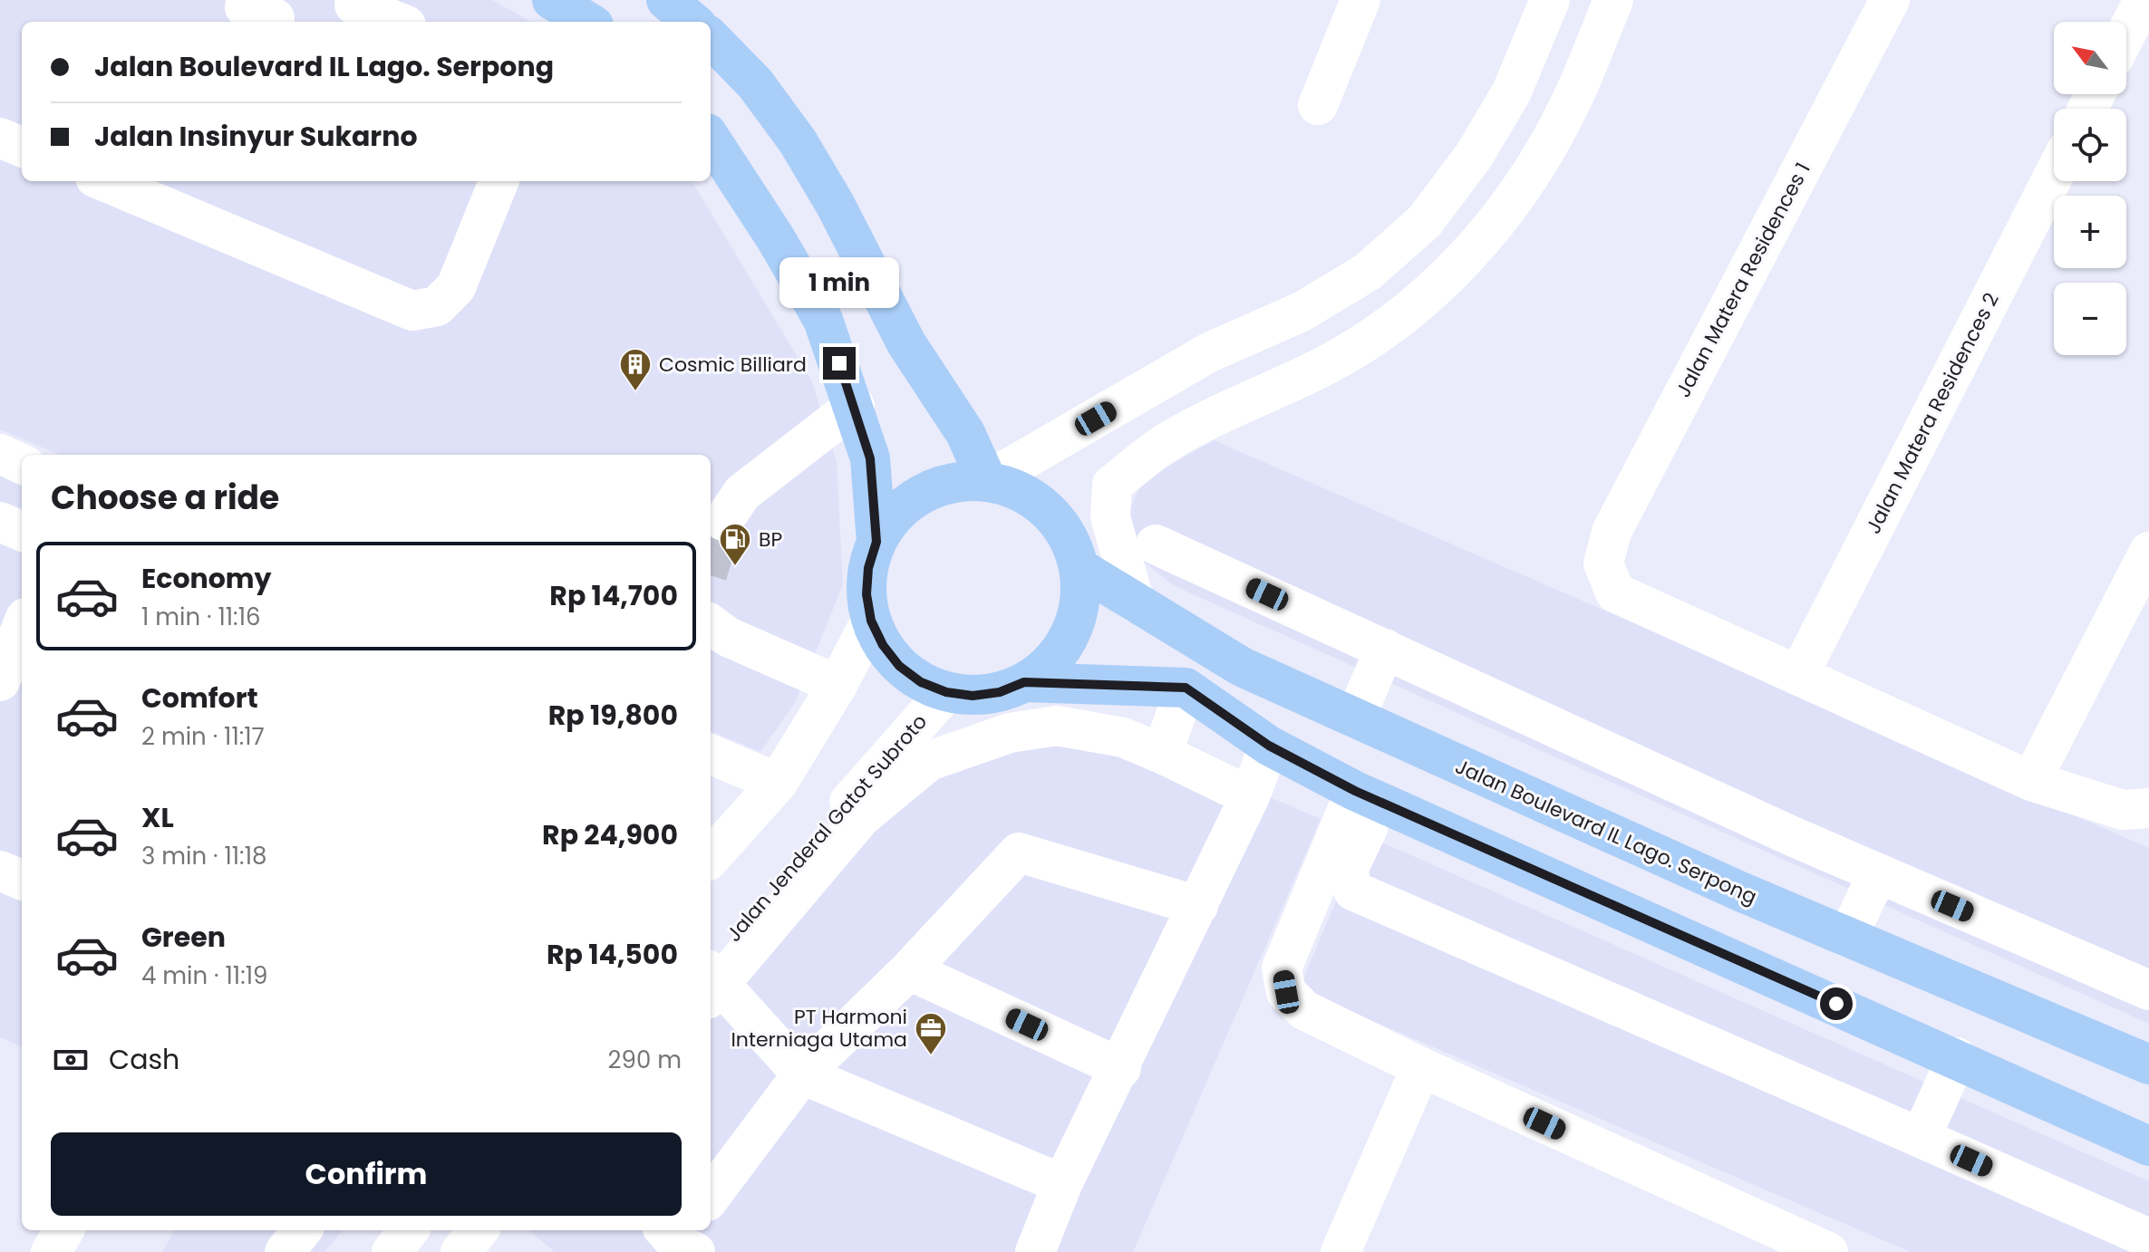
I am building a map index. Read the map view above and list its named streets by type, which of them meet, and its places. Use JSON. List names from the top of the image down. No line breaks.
{"streets":{"main road":["Jalan Boulevard IL Lago. Serpong"],"street":["Jalan Matera Residences 1","Jalan Matera Residences 2","Jalan Jenderal Gatot Subroto"]},"crossings":[["Jalan Matera Residences 1","Jalan Matera Residences 2"],["Jalan Jenderal Gatot Subroto","Jalan Boulevard IL Lago. Serpong"]],"places":{"building":["Cosmic Billiard"],"fuel station":["BP"],"office":["PT Harmoni Interniaga Utama"]},"north":"top left","page":{"map_buttons":["+","−"],"banner":["Jalan Boulevard IL Lago. Serpong","Jalan Insinyur Sukarno"],"bubble":"1 min","heading":"Choose a ride","list":[{"name":"Economy","note":"1 min · 11:16","value":"Rp 14,700"},{"name":"Comfort","note":"2 min · 11:17","value":"Rp 19,800"},{"name":"XL","note":"3 min · 11:18","value":"Rp 24,900"},{"name":"Green","note":"4 min · 11:19","value":"Rp 14,500"}],"pay":["Cash","290 m"],"buttons":"Confirm"}}
